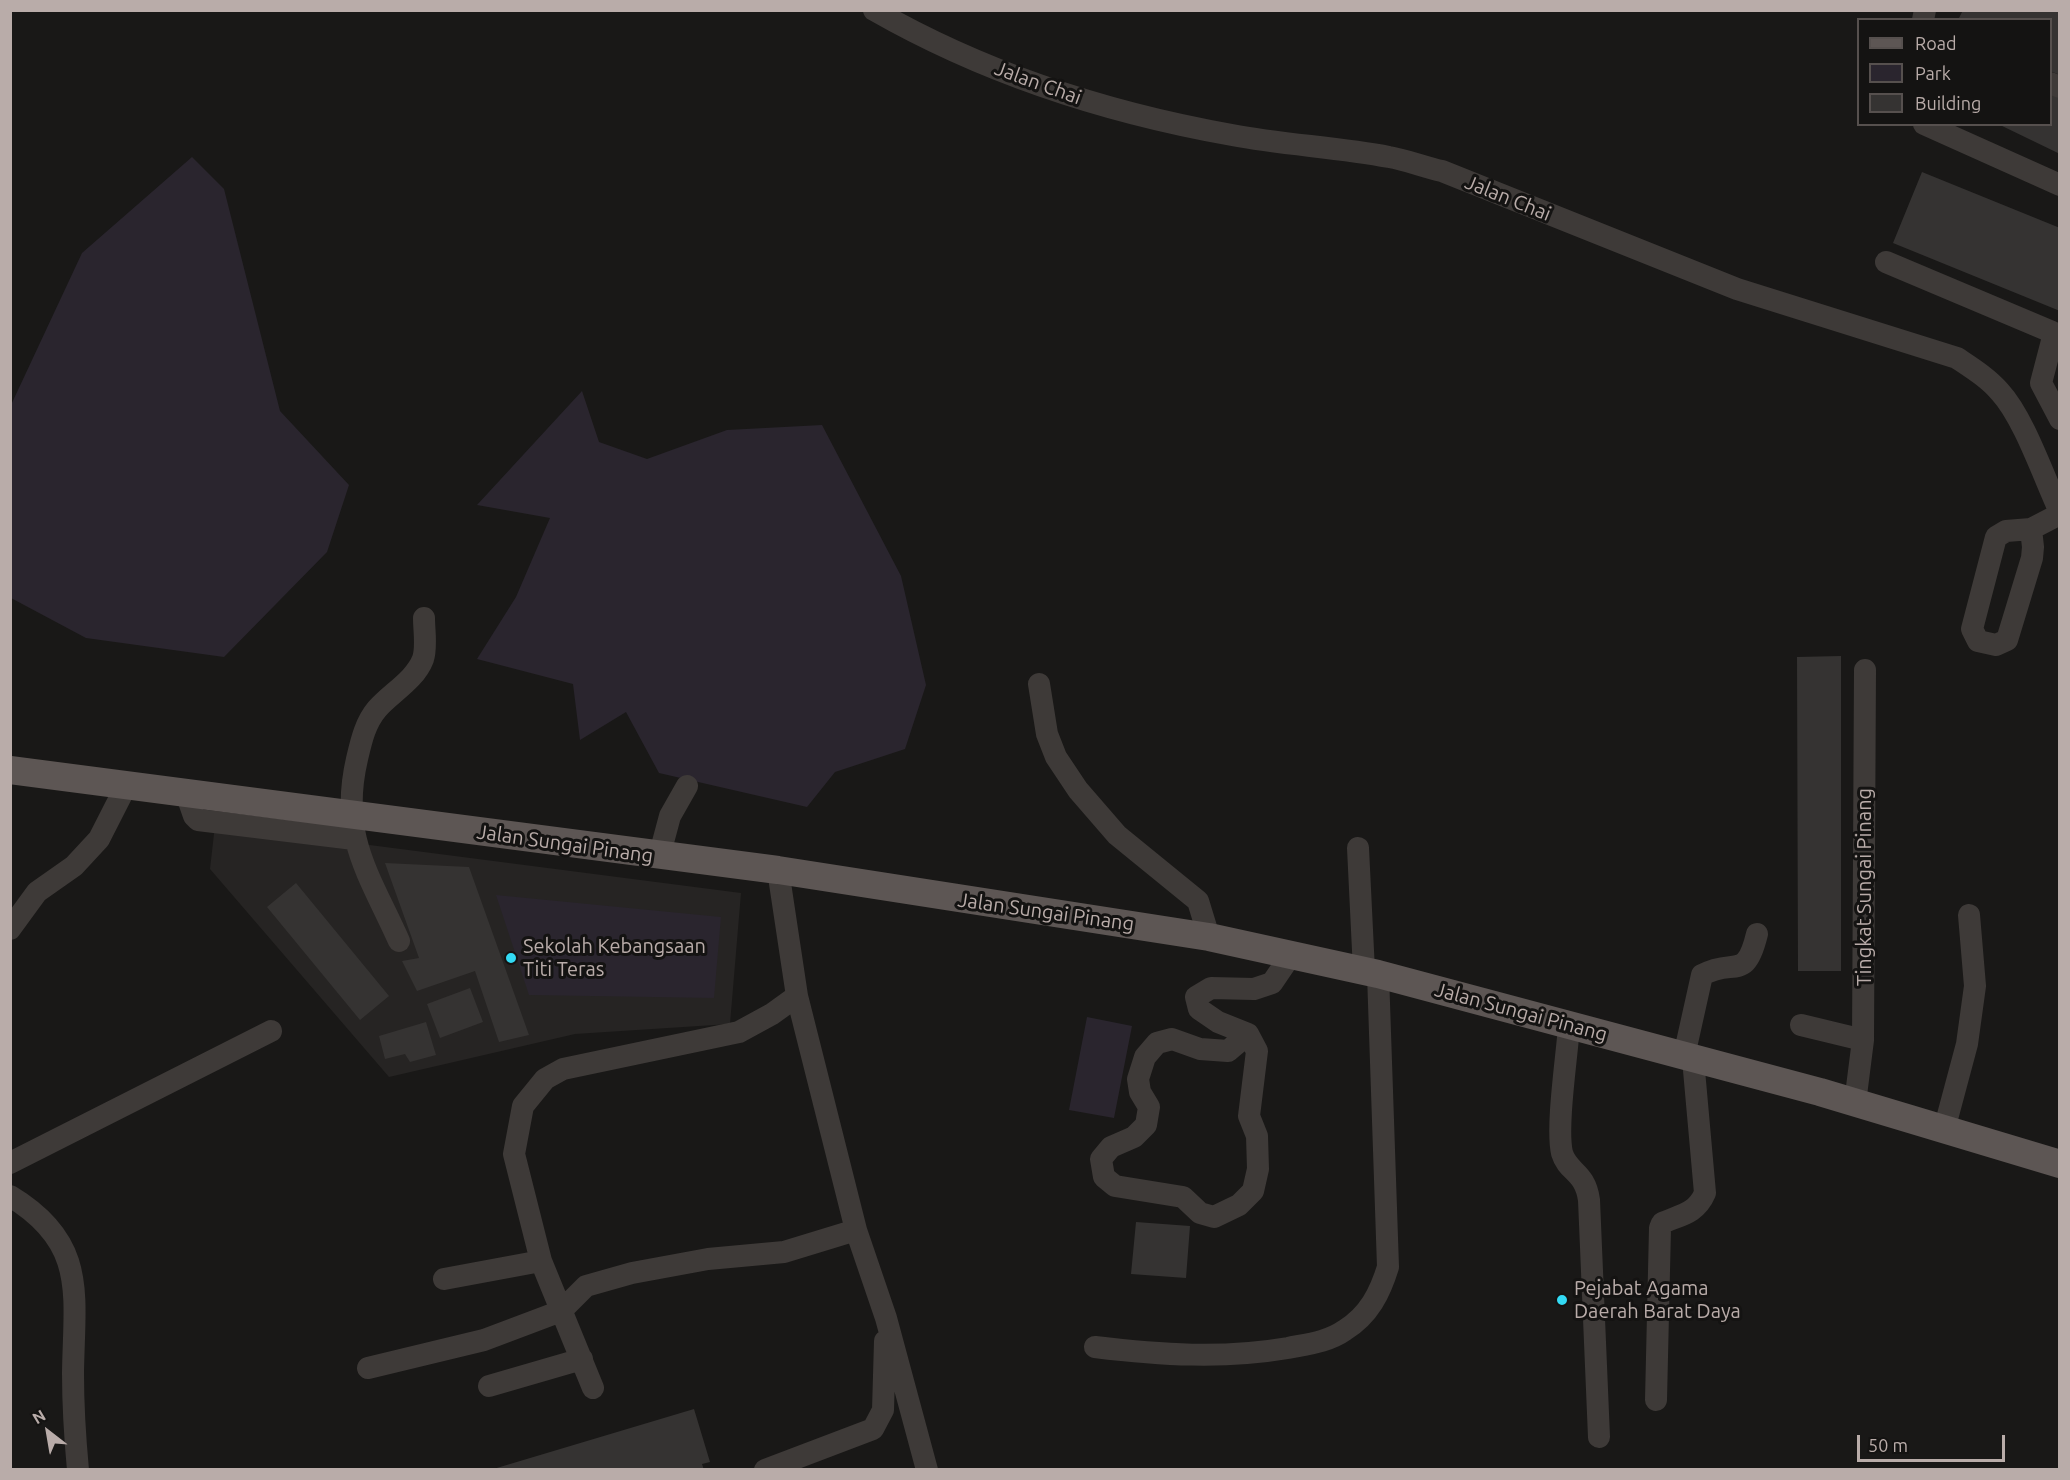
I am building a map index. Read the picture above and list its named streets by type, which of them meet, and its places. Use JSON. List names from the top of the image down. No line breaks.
{"streets":{"main road":["Jalan Sungai Pinang"],"street":["Jalan Chai","Tingkat Sungai Pinang"]},"crossings":[["Jalan Sungai Pinang","Tingkat Sungai Pinang"]],"places":["Sekolah Kebangsaan Titi Teras","Pejabat Agama Daerah Barat Daya"],"legend":["Road","Park","Building"],"scale_bar":"50 m","north":"top left"}
